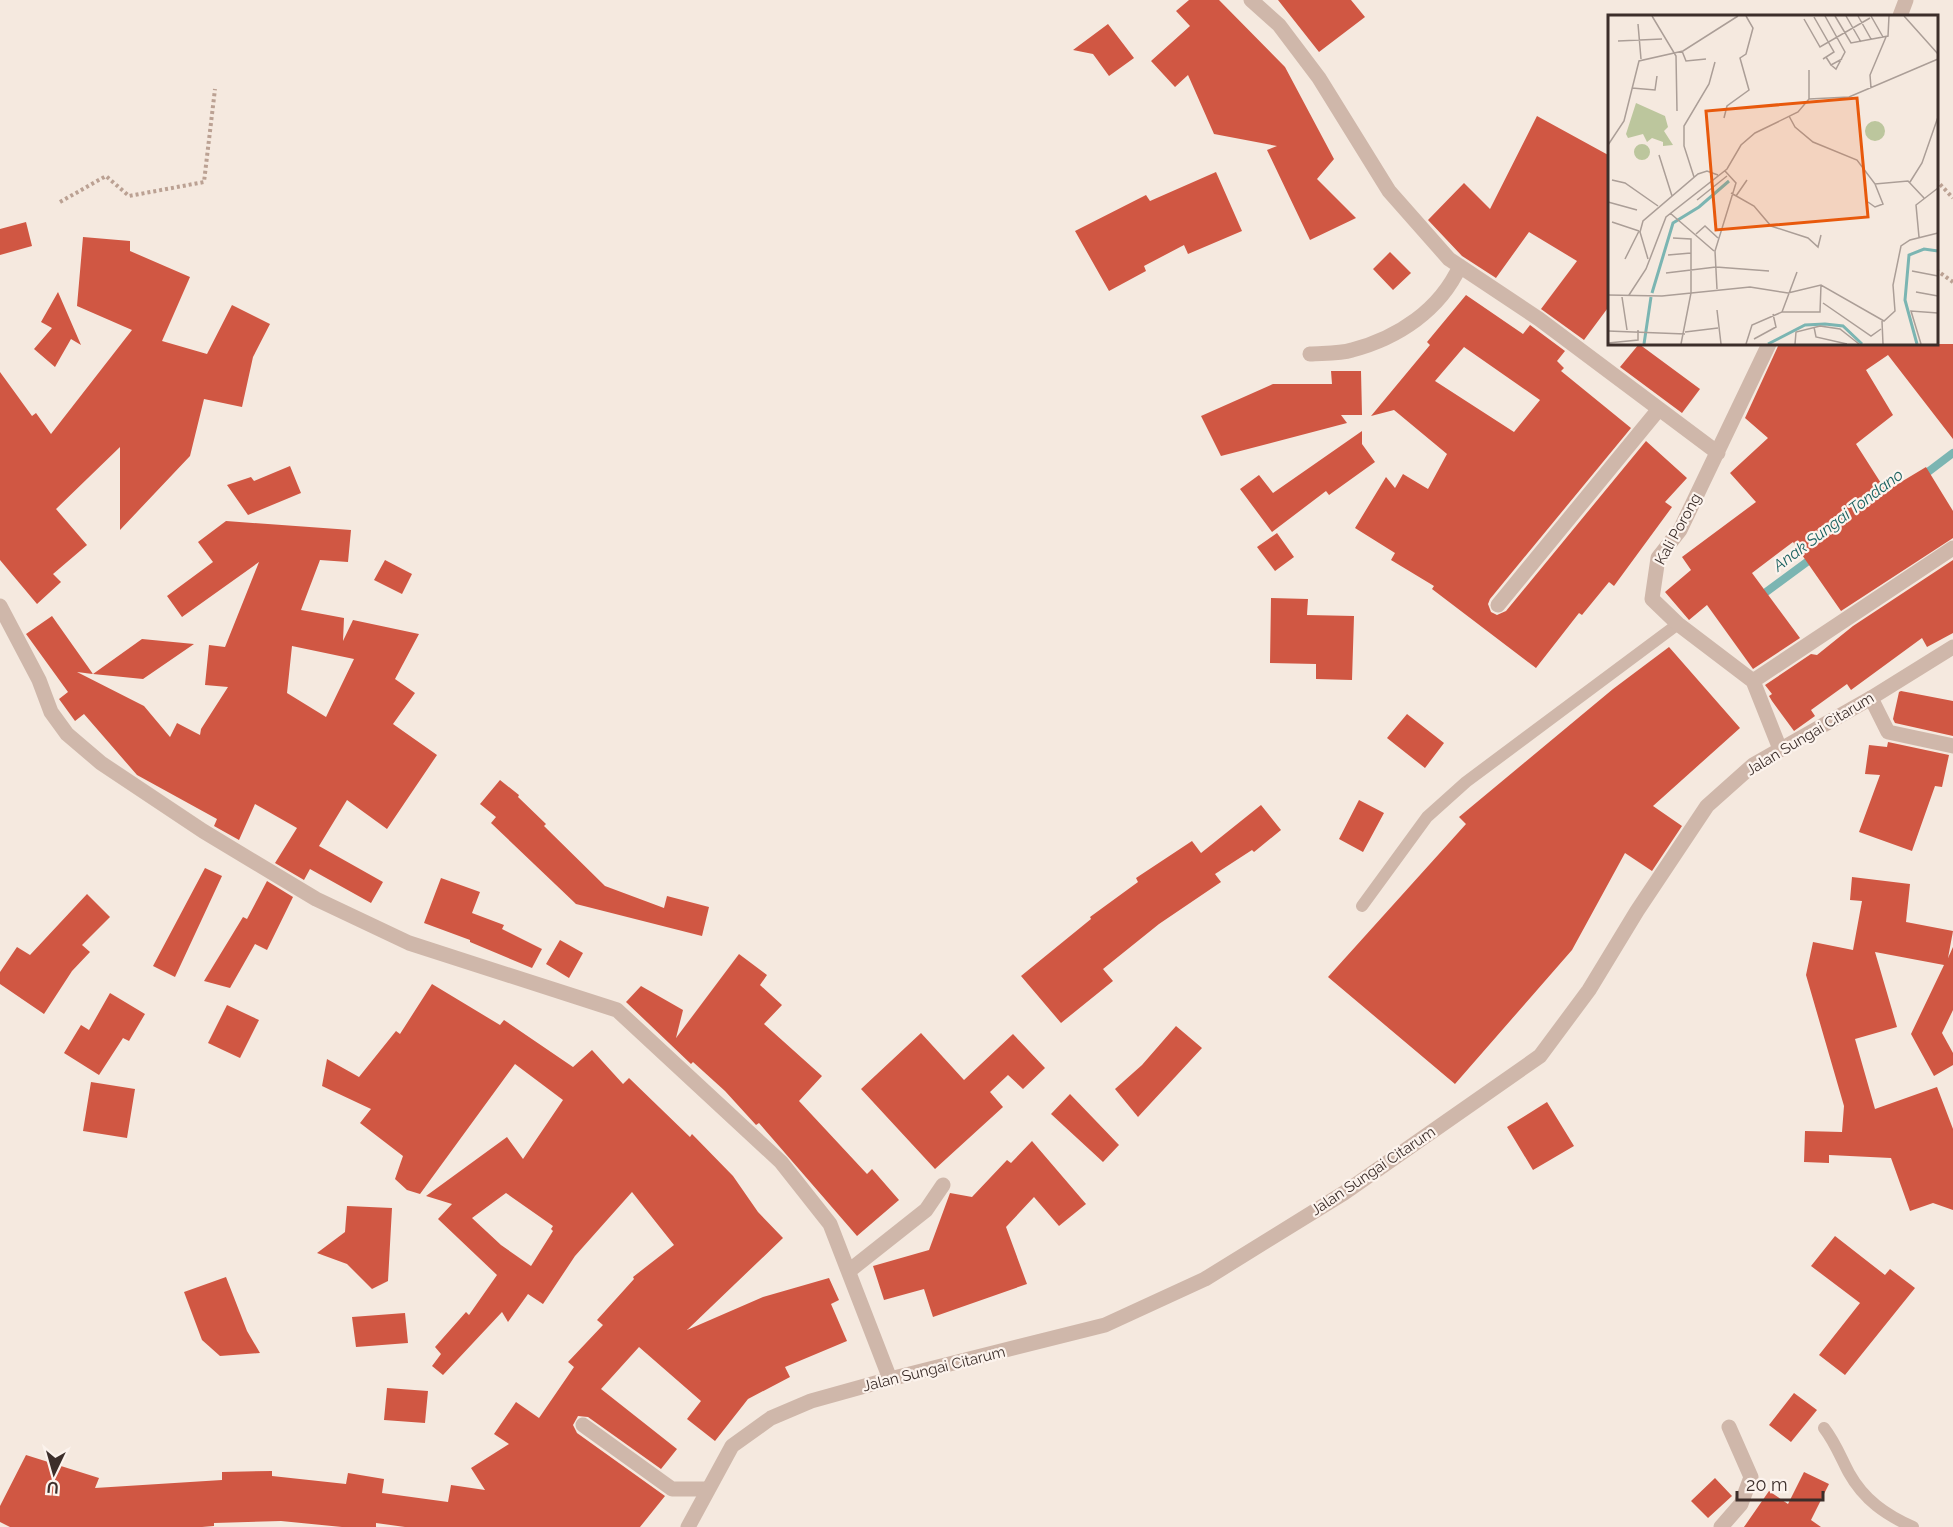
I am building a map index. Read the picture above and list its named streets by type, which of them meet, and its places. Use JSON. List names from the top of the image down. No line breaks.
{"streets":{"street":["Kali Porong","Jalan Sungai Citarum"]},"water":["Anak Sungai Tondano"],"scale_bar":"20 m","north":"bottom"}
